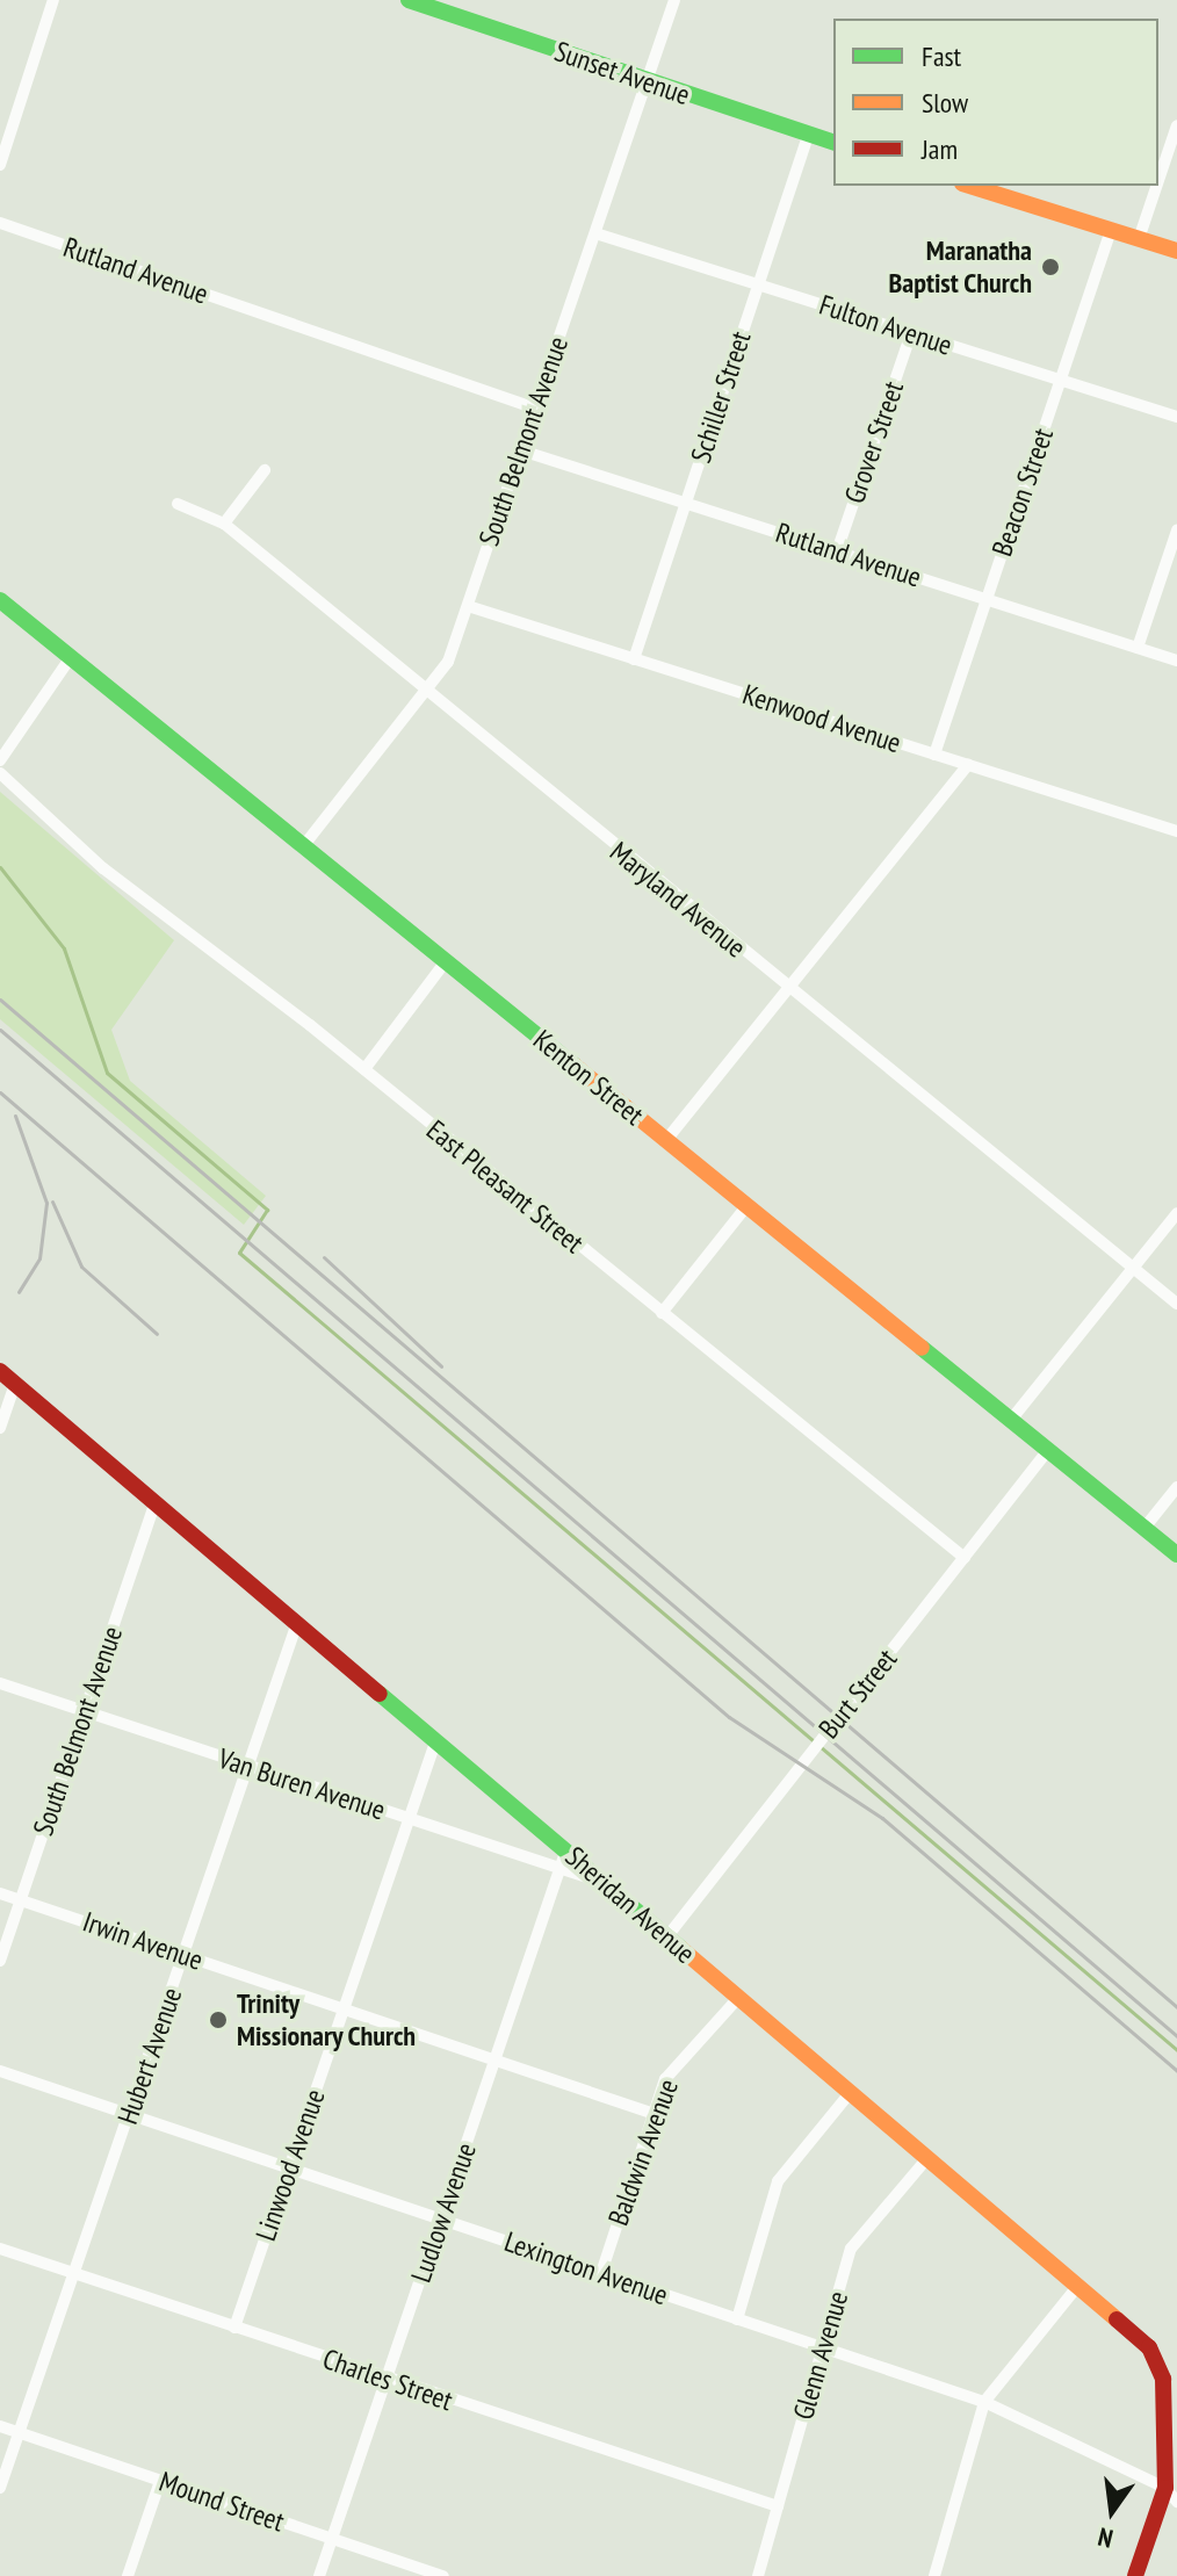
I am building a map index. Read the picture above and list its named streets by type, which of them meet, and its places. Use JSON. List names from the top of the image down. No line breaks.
{"streets":{"street":["Sunset Avenue","Rutland Avenue","Fulton Avenue","Schiller Street","South Belmont Avenue","Grover Street","Beacon Street","Kenwood Avenue","Maryland Avenue","Kenton Street","East Pleasant Street","Burt Street","Van Buren Avenue","Sheridan Avenue","Irwin Avenue","Hubert Avenue","Baldwin Avenue","Linwood Avenue","Ludlow Avenue","Lexington Avenue","Glenn Avenue","Charles Street","Mound Street"]},"crossings":[["Sunset Avenue","Schiller Street"],["Sunset Avenue","South Belmont Avenue"],["Rutland Avenue","Schiller Street"],["Rutland Avenue","South Belmont Avenue"],["Rutland Avenue","Grover Street"],["Rutland Avenue","Beacon Street"],["Fulton Avenue","Schiller Street"],["Fulton Avenue","South Belmont Avenue"],["Fulton Avenue","Grover Street"],["Fulton Avenue","Beacon Street"],["Schiller Street","Kenwood Avenue"],["South Belmont Avenue","Kenwood Avenue"],["South Belmont Avenue","Maryland Avenue"],["South Belmont Avenue","Kenton Street"],["South Belmont Avenue","Van Buren Avenue"],["South Belmont Avenue","Sheridan Avenue"],["South Belmont Avenue","Irwin Avenue"],["Beacon Street","Kenwood Avenue"],["Kenton Street","Burt Street"],["East Pleasant Street","Burt Street"],["Burt Street","Sheridan Avenue"],["Van Buren Avenue","Sheridan Avenue"],["Van Buren Avenue","Hubert Avenue"],["Van Buren Avenue","Linwood Avenue"],["Van Buren Avenue","Ludlow Avenue"],["Sheridan Avenue","Hubert Avenue"],["Sheridan Avenue","Baldwin Avenue"],["Sheridan Avenue","Linwood Avenue"],["Sheridan Avenue","Ludlow Avenue"],["Sheridan Avenue","Lexington Avenue"],["Sheridan Avenue","Glenn Avenue"],["Irwin Avenue","Hubert Avenue"],["Irwin Avenue","Baldwin Avenue"],["Irwin Avenue","Linwood Avenue"],["Irwin Avenue","Ludlow Avenue"],["Hubert Avenue","Lexington Avenue"],["Hubert Avenue","Charles Street"],["Hubert Avenue","Mound Street"],["Baldwin Avenue","Lexington Avenue"],["Linwood Avenue","Lexington Avenue"],["Linwood Avenue","Charles Street"],["Ludlow Avenue","Lexington Avenue"],["Ludlow Avenue","Charles Street"],["Ludlow Avenue","Mound Street"],["Lexington Avenue","Glenn Avenue"],["Glenn Avenue","Charles Street"]],"places":["Maranatha Baptist Church","Trinity Missionary Church"],"legend":["Fast","Slow","Jam"],"north":"bottom"}
